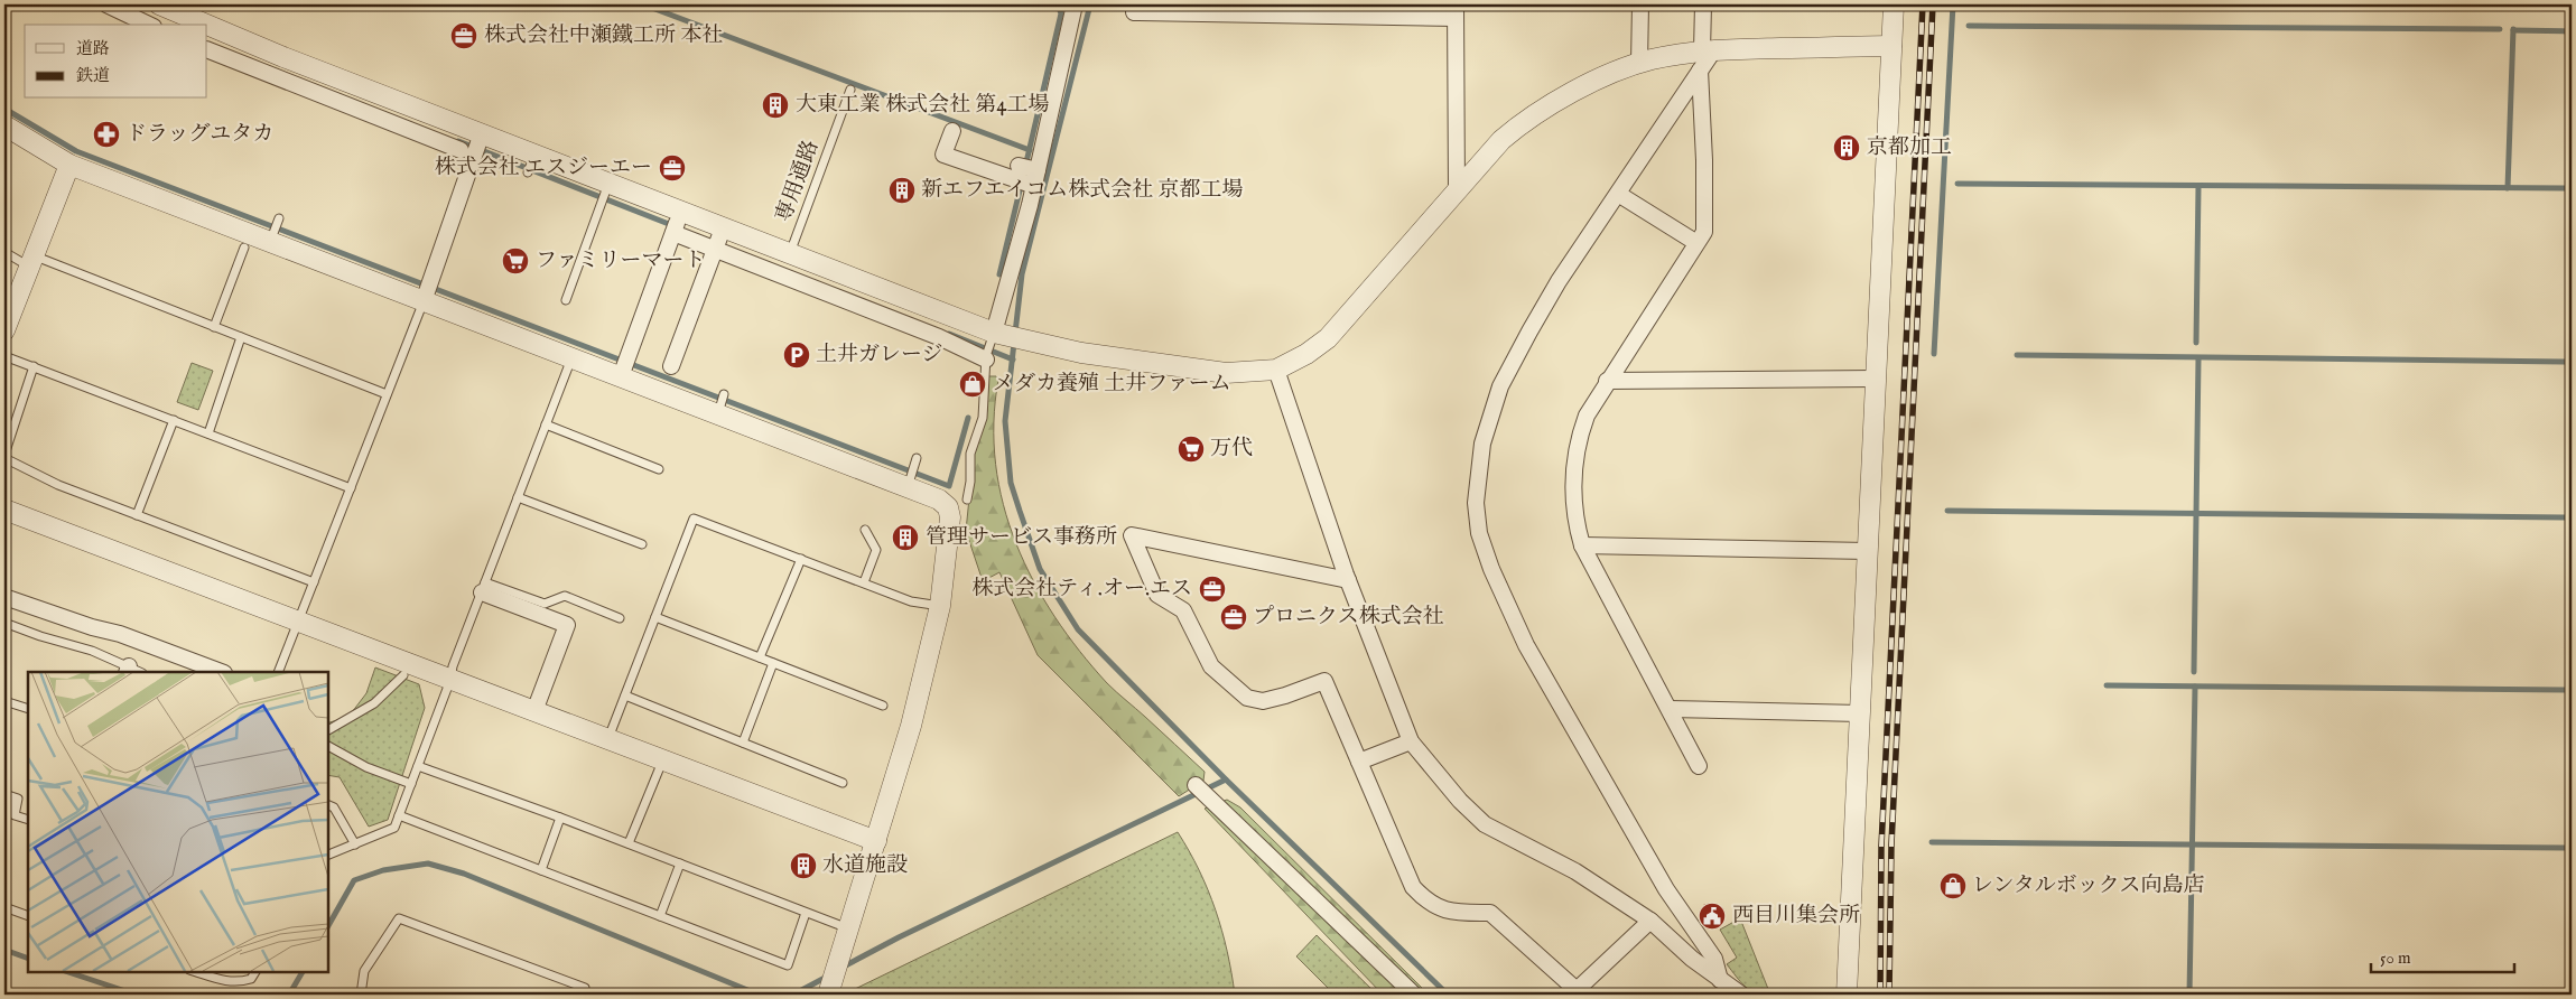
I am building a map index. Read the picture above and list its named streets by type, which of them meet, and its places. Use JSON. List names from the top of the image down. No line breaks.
{"streets":{"lane":["専用通路"]},"places":{"office":["株式会社中瀬鐵工所 本社","株式会社 エスジーエー","株式会社ティ.オー.エス","プロニクス株式会社"],"building":["大東工業 株式会社 第4工場","京都加工","新エフエイコム株式会社 京都工場","管理サービス事務所","水道施設"],"pharmacy":["ドラッグユタカ"],"supermarket":["ファミリーマート","万代"],"parking":["土井ガレージ"],"shop":["メダカ養殖 土井ファーム","レンタルボックス向島店"],"public building":["西目川集会所"]},"legend":["道路","鉄道"],"scale_bar":"50 m"}
